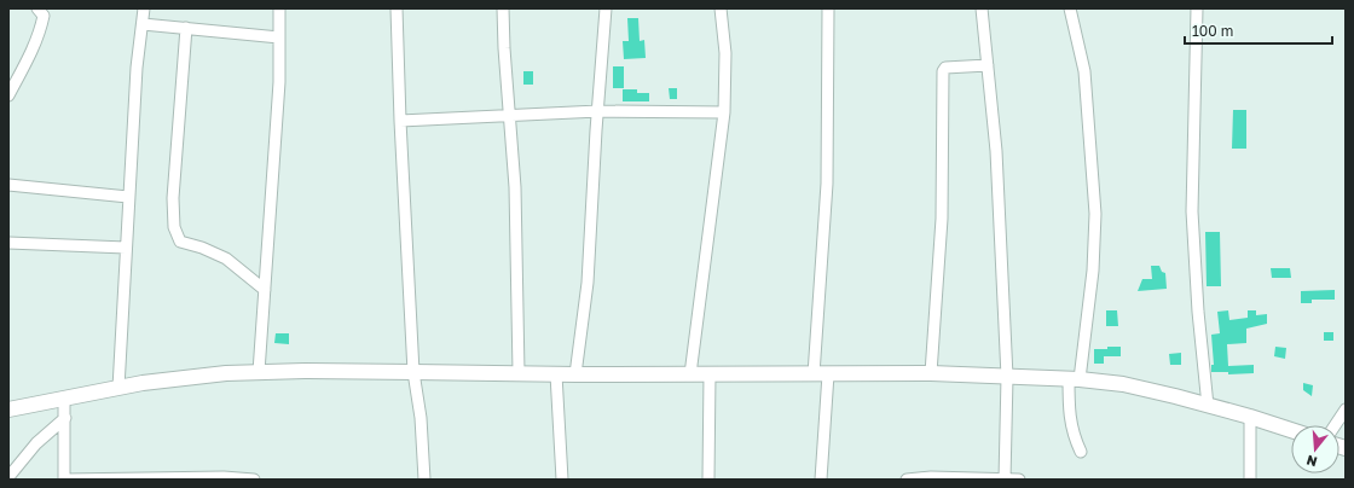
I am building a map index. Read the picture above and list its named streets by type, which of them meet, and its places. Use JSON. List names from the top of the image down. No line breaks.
{"scale_bar":"100 m","north":"bottom"}
